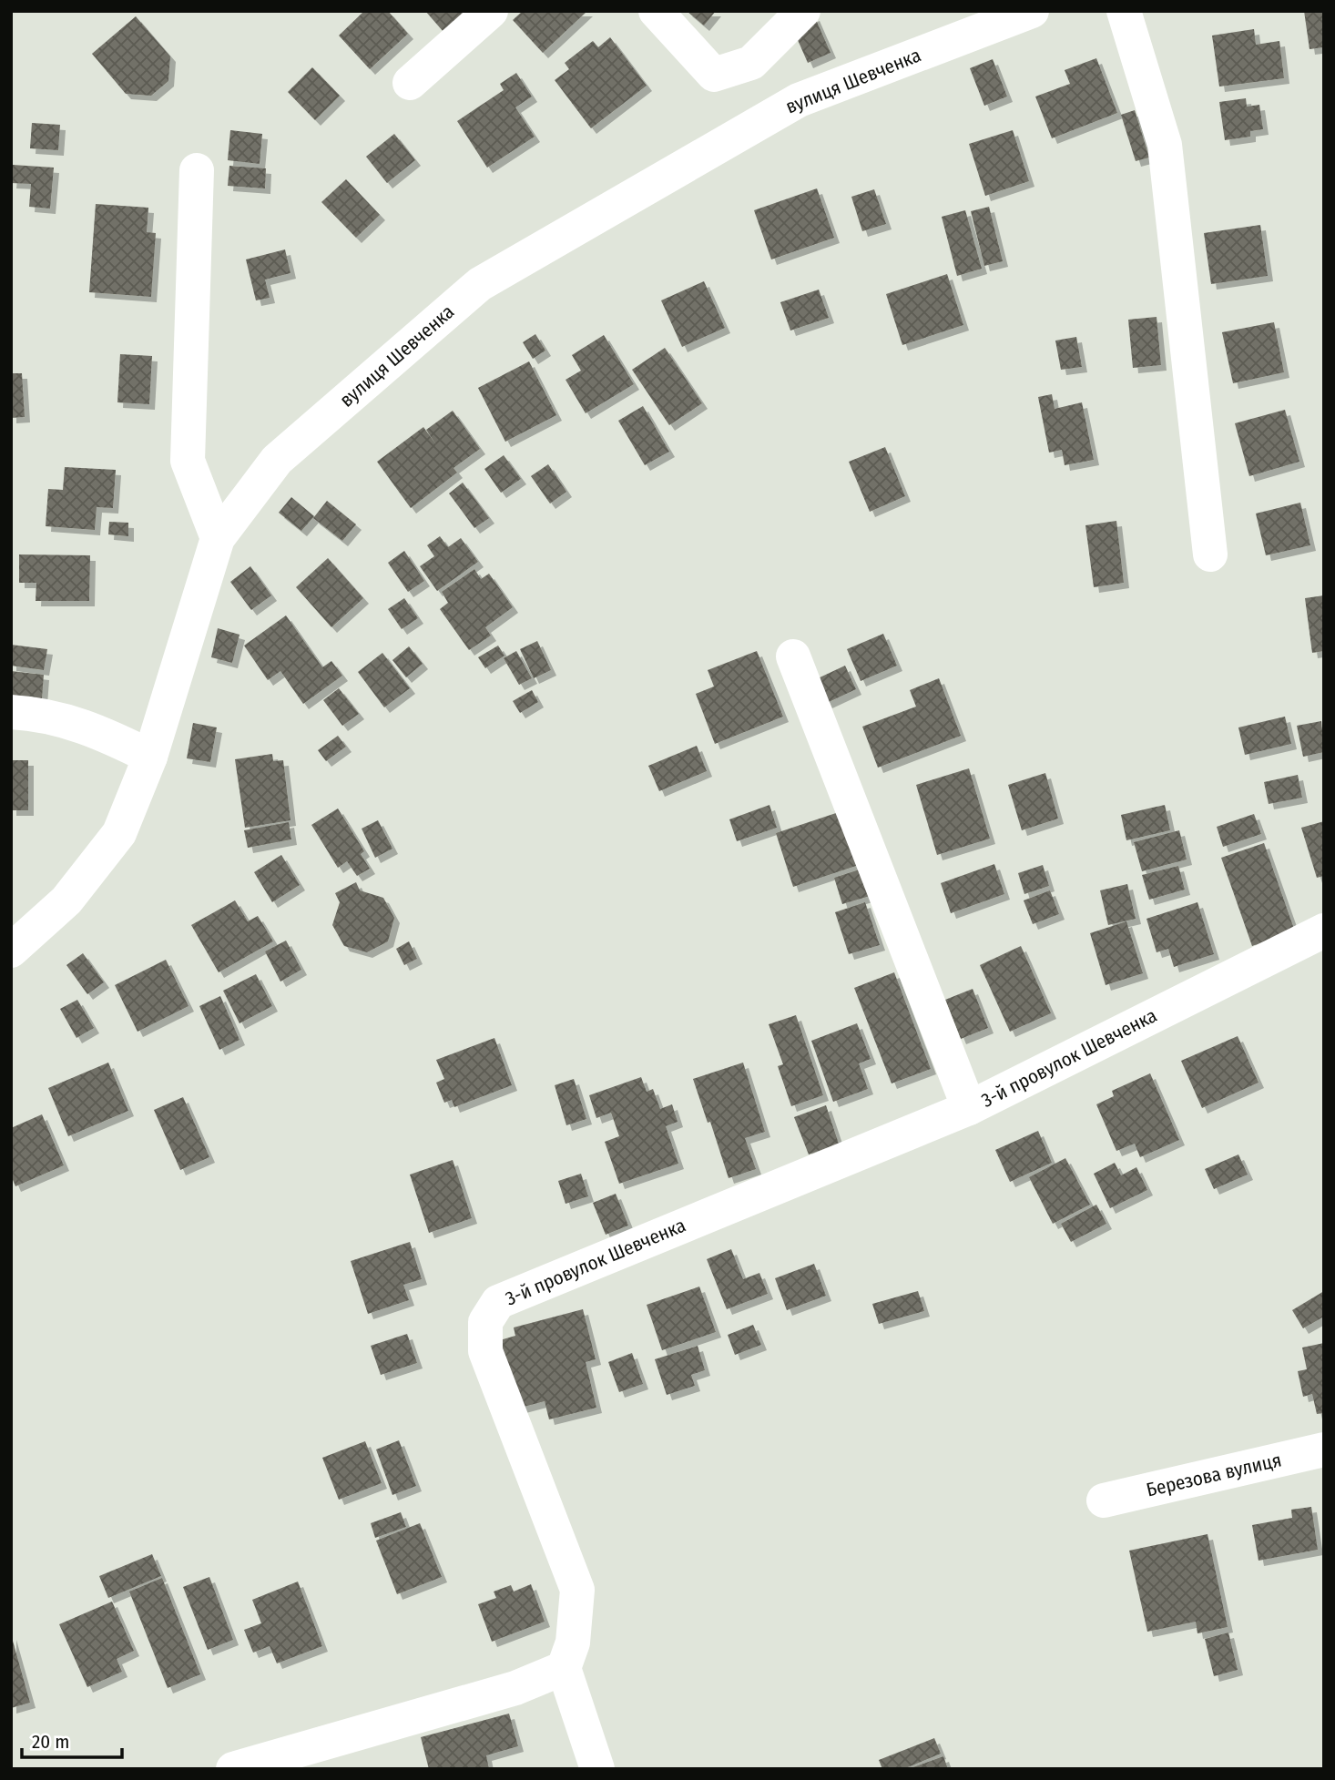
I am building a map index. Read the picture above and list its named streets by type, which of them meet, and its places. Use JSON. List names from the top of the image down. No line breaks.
{"streets":{"street":["вулиця Шевченка","3-й провулок Шевченка","Березова вулиця"]},"scale_bar":"20 m"}
